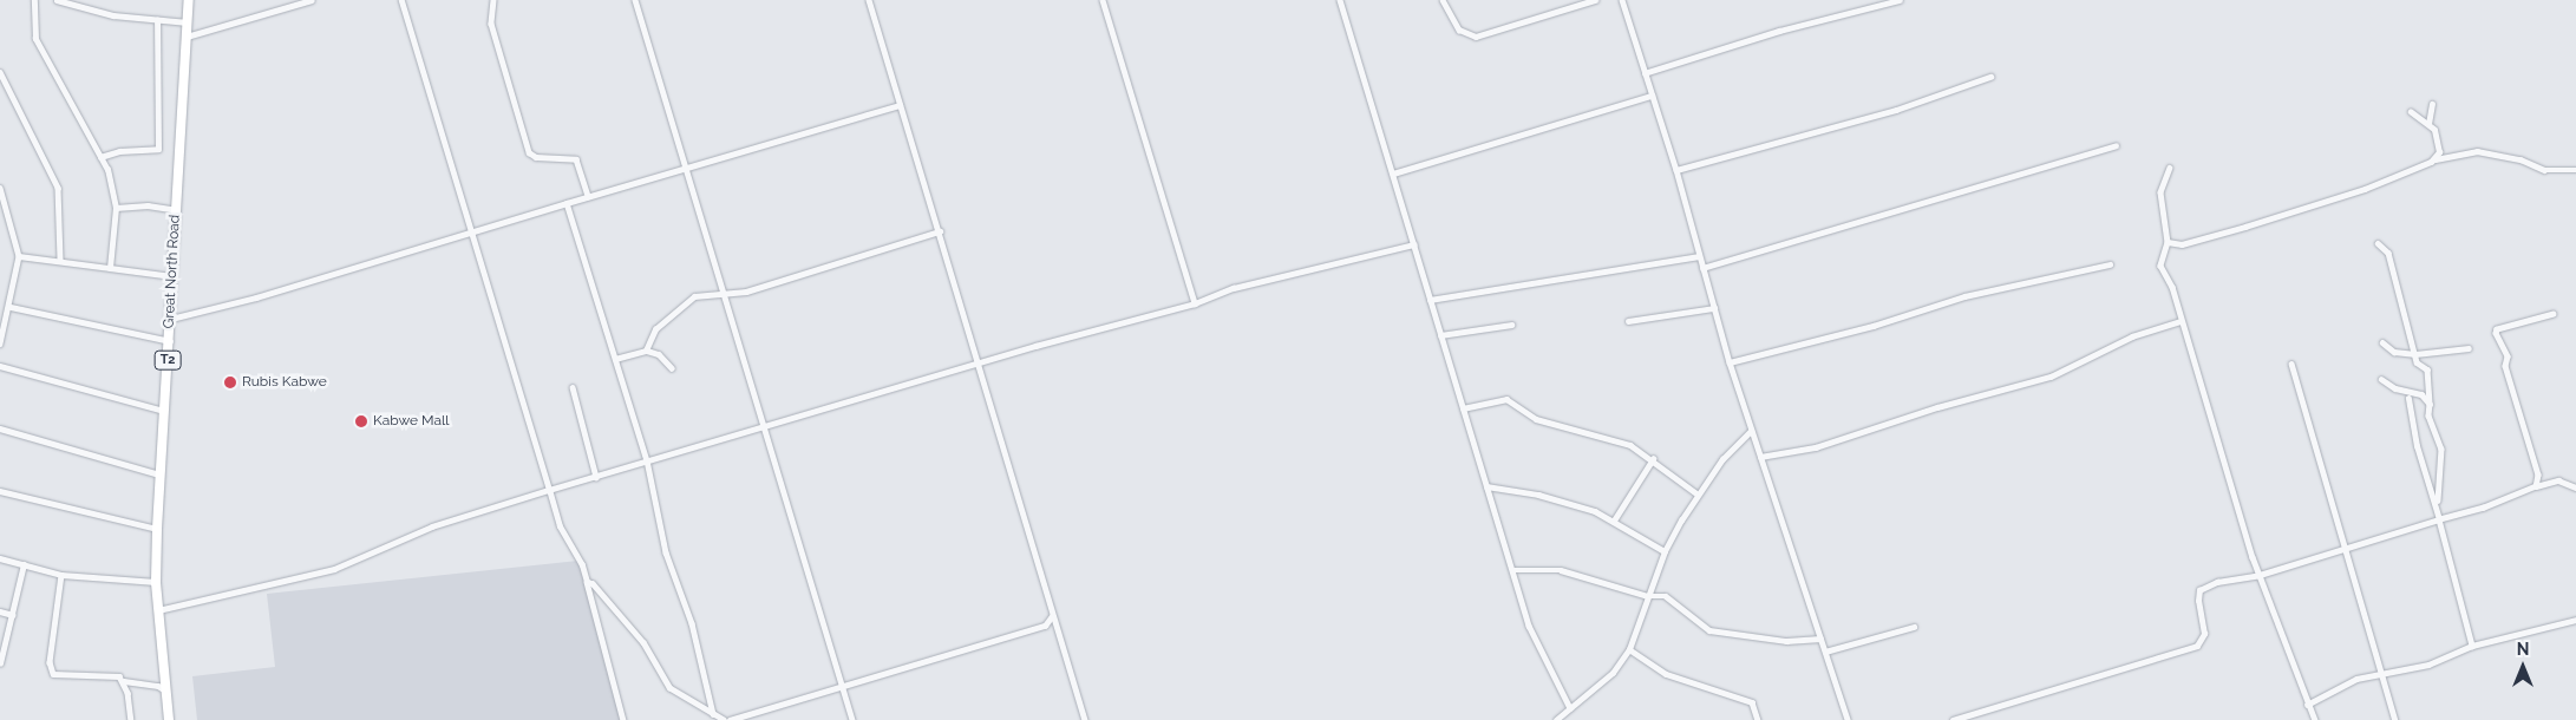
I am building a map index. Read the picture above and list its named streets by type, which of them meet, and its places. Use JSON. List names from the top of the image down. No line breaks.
{"streets":{"highway":["Great North Road","T2"]},"places":["Rubis Kabwe","Kabwe Mall"],"north":"top"}
